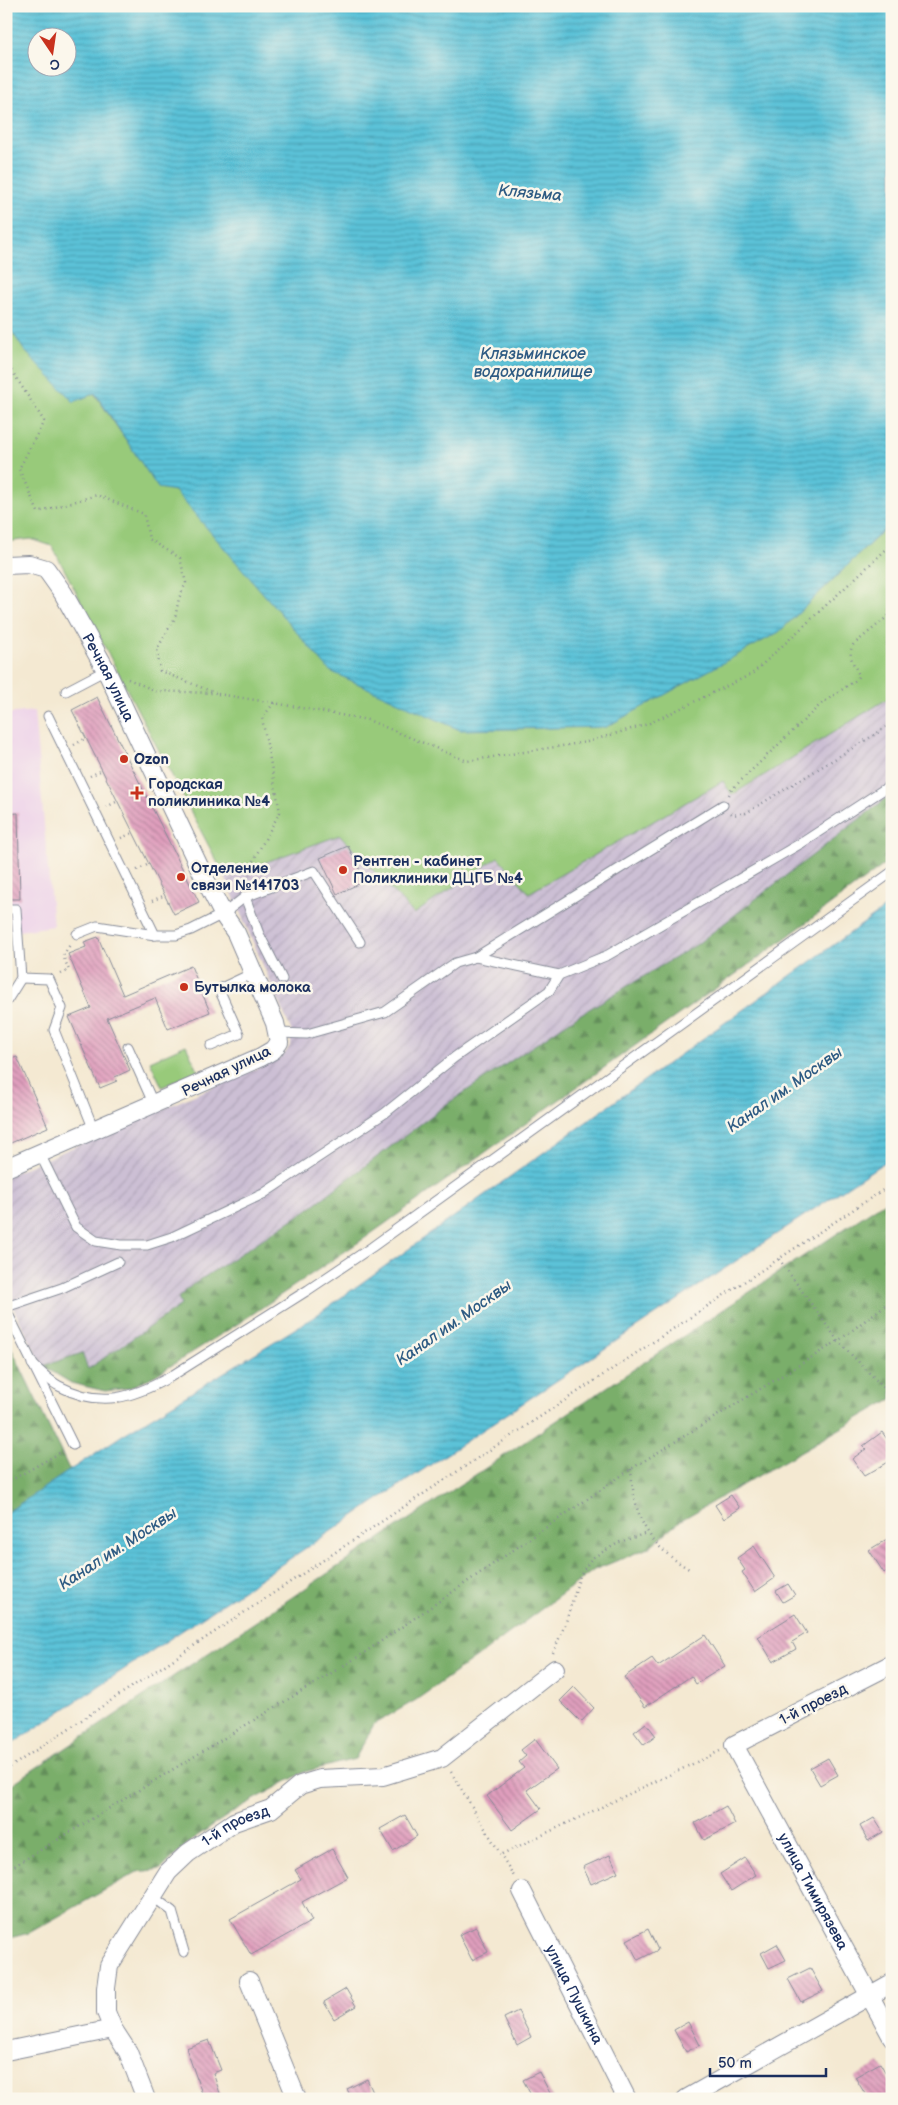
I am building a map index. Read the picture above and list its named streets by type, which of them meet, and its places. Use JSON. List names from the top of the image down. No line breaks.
{"streets":{"street":["Речная улица","1-й проезд","улица Тимирязева","улица Пушкина"]},"crossings":[["1-й проезд","улица Тимирязева"]],"water":["Клязьма","Клязьминское водохранилище","Канал им. Москвы"],"places":{"other":["Ozon","Рентген - кабинет Поликлиники ДЦГБ №4","Отделение связи №141703","Бутылка молока"],"health":["Городская поликлиника №4"]},"scale_bar":"50 m","north":"bottom"}
